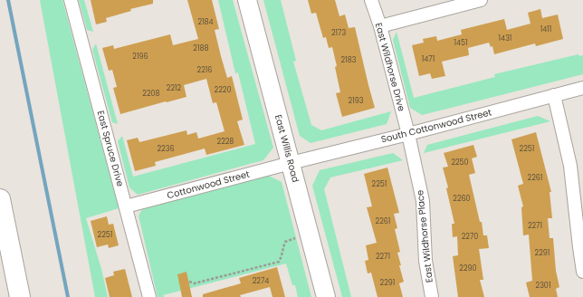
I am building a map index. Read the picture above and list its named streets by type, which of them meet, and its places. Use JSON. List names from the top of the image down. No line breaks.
{"streets":{"street":["East Wildhorse Drive","South Cottonwood Street","East Spruce Drive","East Willis Road","Cottonwood Street","East Wildhorse Place"]},"crossings":[["East Wildhorse Drive","South Cottonwood Street"],["East Wildhorse Drive","East Wildhorse Place"],["South Cottonwood Street","East Willis Road"],["South Cottonwood Street","Cottonwood Street"],["South Cottonwood Street","East Wildhorse Place"],["East Spruce Drive","Cottonwood Street"],["East Willis Road","Cottonwood Street"]],"house_numbers":["2184","1411","2173","1431","1451","2188","2196","1471","2183","2216","2212","2220","2208","2193","2228","2236","2251","2250","2261","2251","2260","2261","2271","2251","2270","2291","2271","2290","2274","2291","2301"]}
